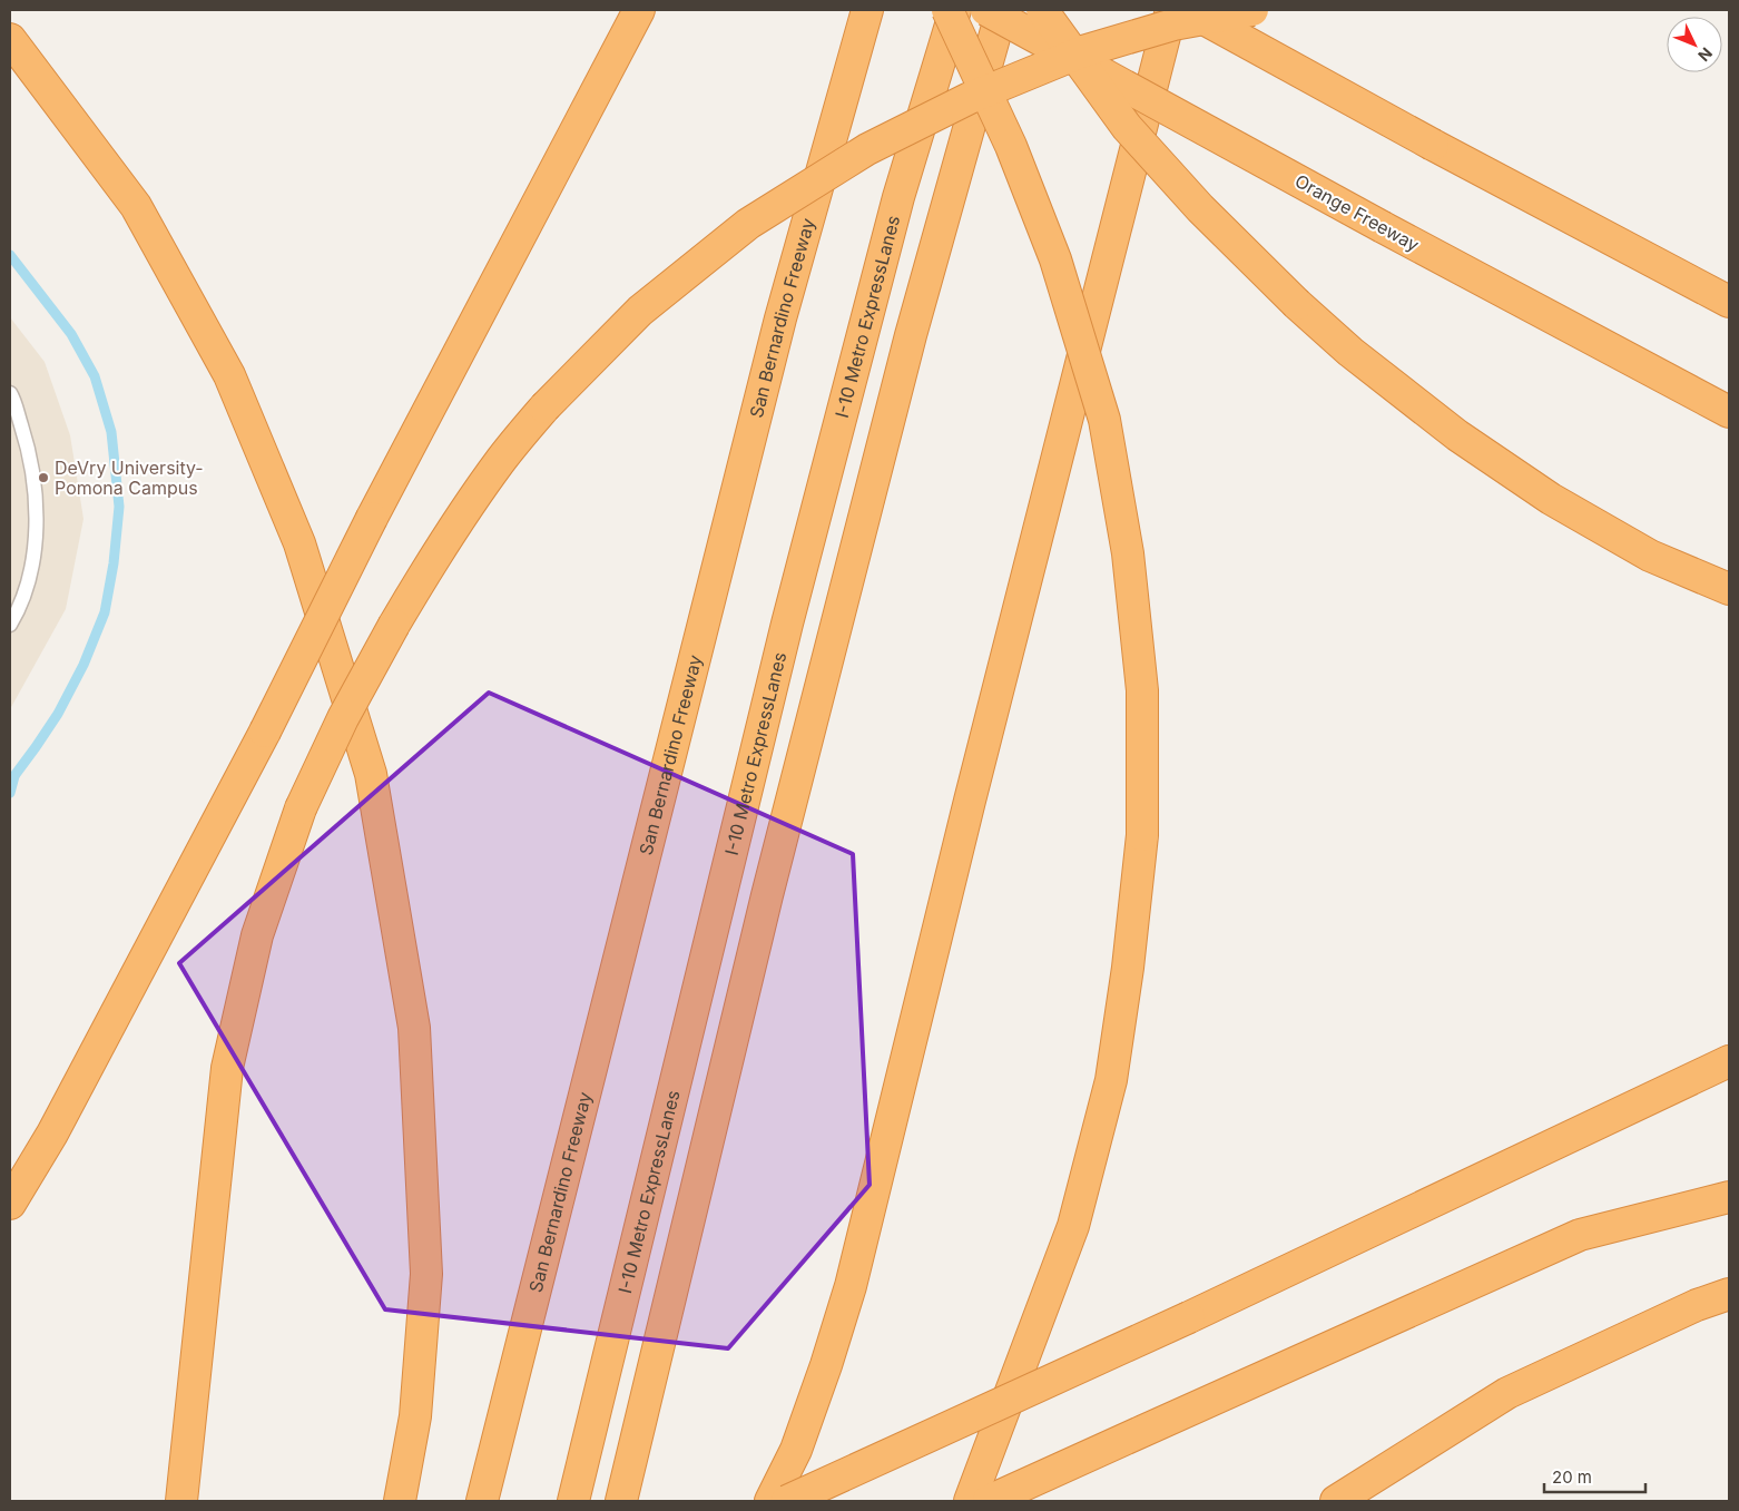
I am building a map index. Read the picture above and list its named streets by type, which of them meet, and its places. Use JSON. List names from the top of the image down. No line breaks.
{"streets":{"highway":["Orange Freeway","I-10 Metro ExpressLanes","San Bernardino Freeway"]},"places":["DeVry University- Pomona Campus"],"scale_bar":"20 m","north":"bottom right"}
